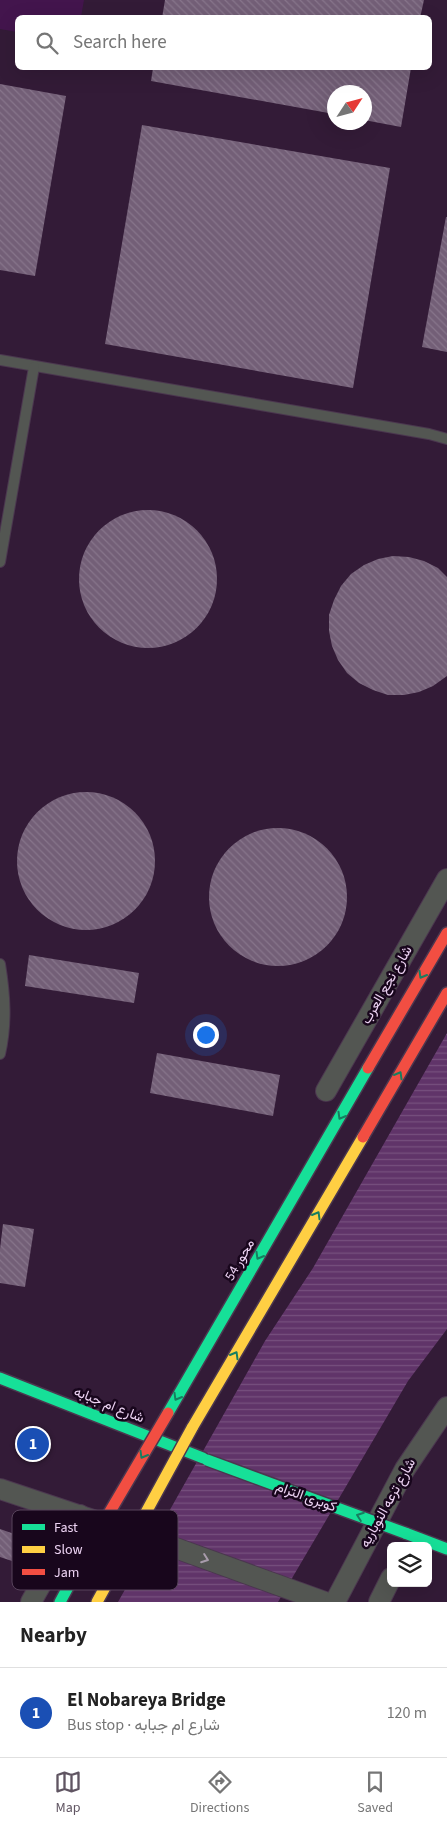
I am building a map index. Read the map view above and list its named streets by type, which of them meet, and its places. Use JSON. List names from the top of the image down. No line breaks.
{"streets":{"main road":["محور 54","شارع ام جبابه","كوبرى الترام"],"street":["شارع نجع العرب","شارع ترعه النوباريه"]},"crossings":[["شارع ام جبابه","كوبرى الترام"]],"one_way":["كوبرى الترام"],"legend":["Fast","Slow","Jam"],"north":"top right","page":{"search":"Search here","pins":"1","heading":"Nearby","list":[{"mark":"1","name":"El Nobareya Bridge","note":"Bus stop · شارع ام جبابه","value":"120 m"}],"nav":["Map","Directions","Saved"]}}
